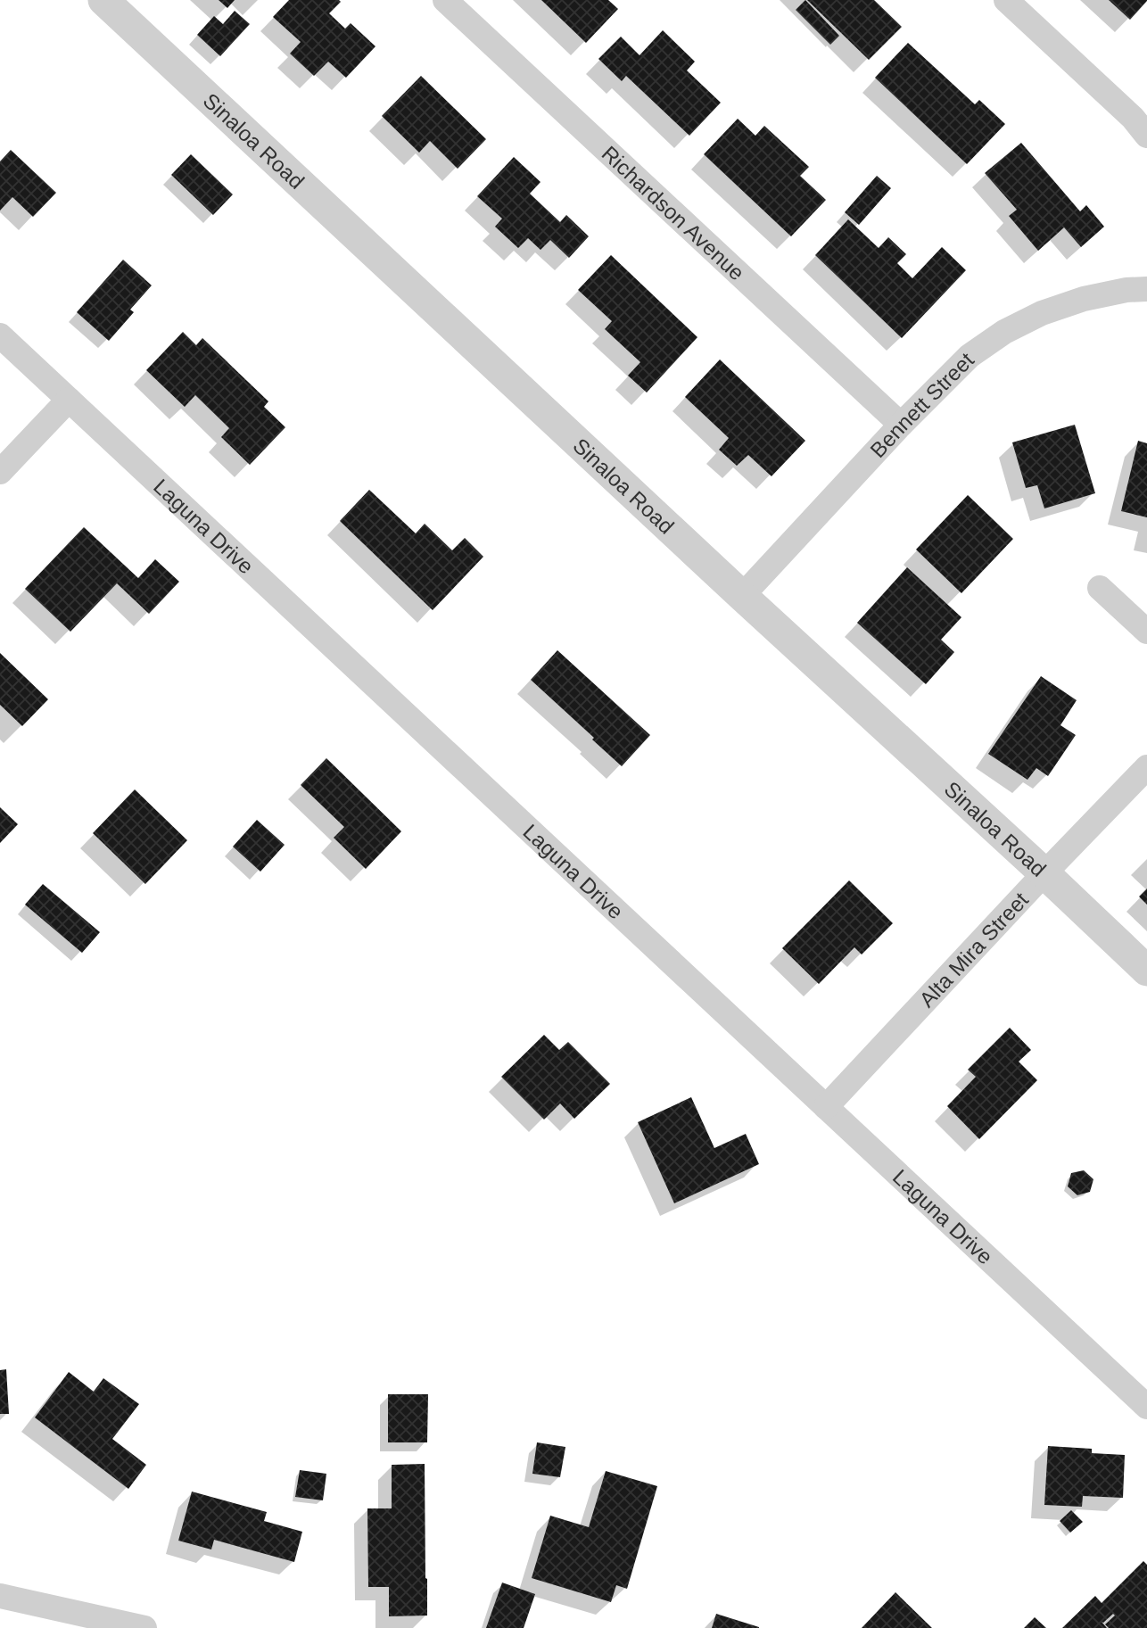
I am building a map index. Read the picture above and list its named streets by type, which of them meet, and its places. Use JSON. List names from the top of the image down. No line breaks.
{"streets":{"street":["Sinaloa Road","Richardson Avenue","Bennett Street","Laguna Drive","Alta Mira Street"]},"crossings":[["Sinaloa Road","Bennett Street"],["Sinaloa Road","Alta Mira Street"],["Richardson Avenue","Bennett Street"],["Laguna Drive","Alta Mira Street"]]}
